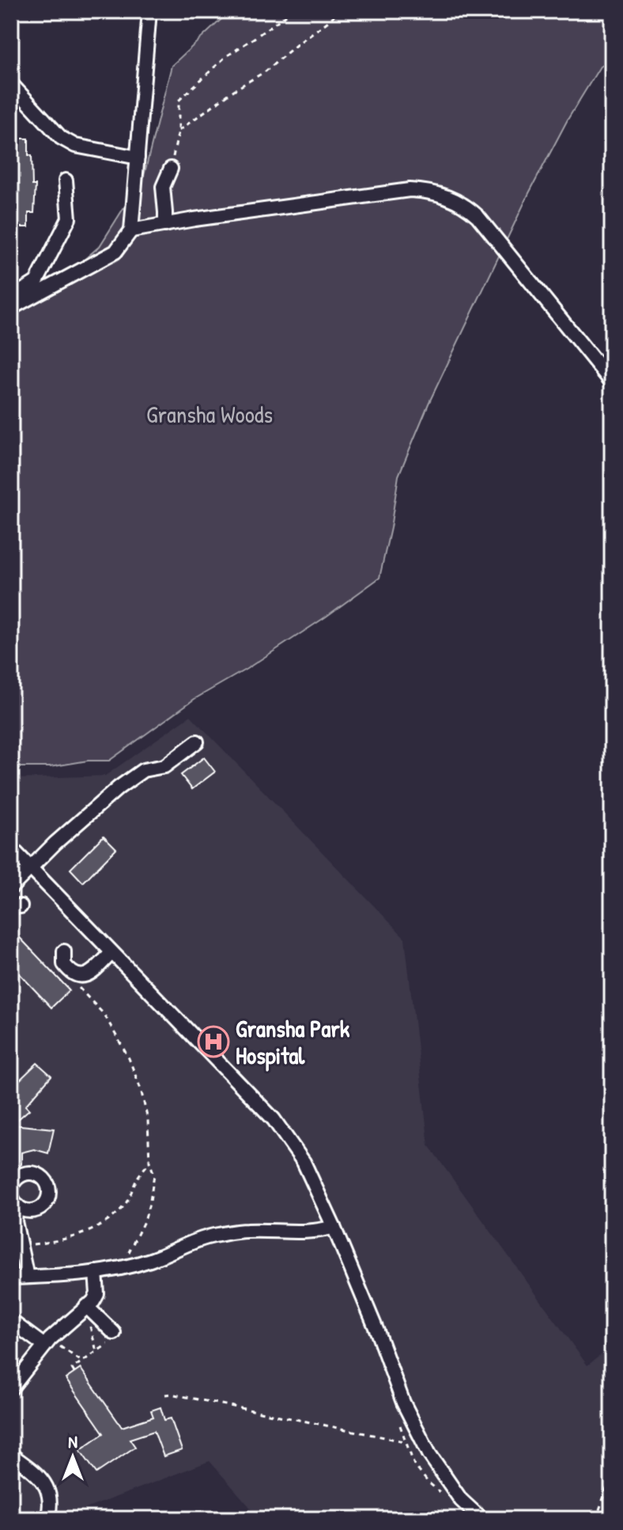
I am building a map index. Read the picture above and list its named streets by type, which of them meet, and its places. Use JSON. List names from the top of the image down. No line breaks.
{"parks":["Gransha Woods"],"places":{"hospital":["Gransha Park Hospital"]},"north":"top"}
